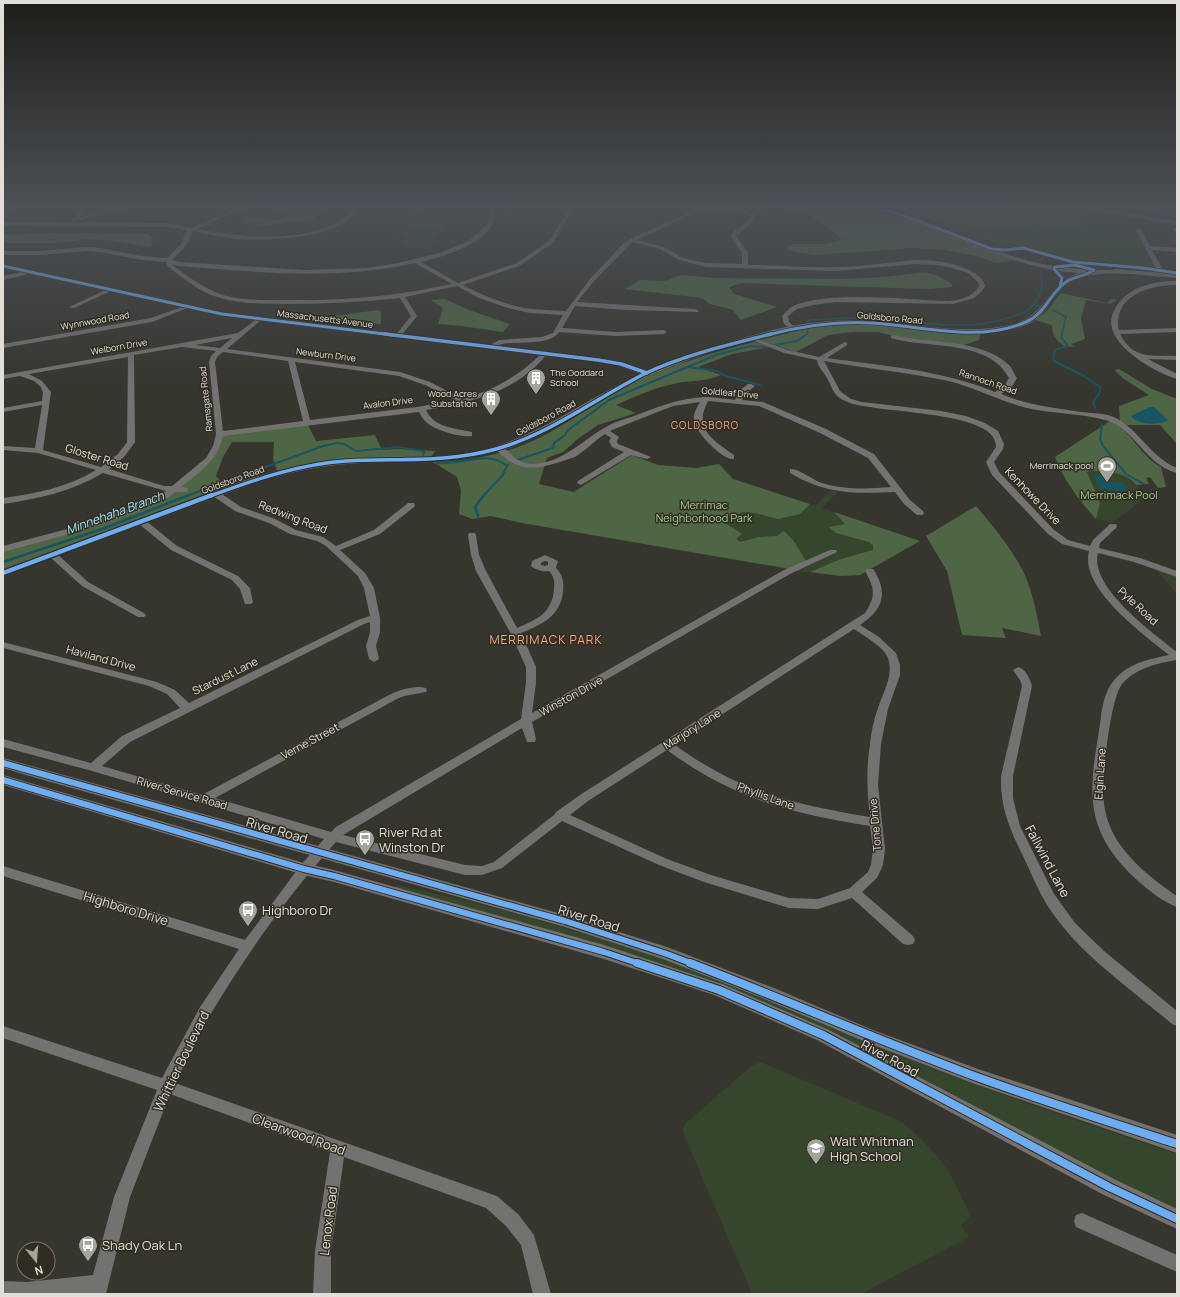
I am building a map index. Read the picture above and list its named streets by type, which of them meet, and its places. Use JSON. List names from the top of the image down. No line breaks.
{"streets":{"main road":["Goldsboro Road","Massachusetts Avenue","River Road"],"street":["Wynnwood Road","Welborn Drive","Newburn Drive","Rannoch Road","Goldleaf Drive","Ramsgate Road","Avalon Drive","Gloster Road","Kenhowe Drive","Redwing Road","Pyle Road","Haviland Drive","Stardust Lane","Winston Drive","Marjory Lane","Verne Street","Elgin Lane","River Service Road","Phyllis Lane","Tone Drive","Fallwind Lane","Highboro Drive","Whittier Boulevard","Clearwood Road","Lenox Road"]},"crossings":[["Goldsboro Road","Massachusetts Avenue"],["Goldsboro Road","Rannoch Road"],["Goldsboro Road","Goldleaf Drive"],["Goldsboro Road","Redwing Road"],["Massachusetts Avenue","Wynnwood Road"],["Massachusetts Avenue","Avalon Drive"],["Welborn Drive","Newburn Drive"],["Newburn Drive","Ramsgate Road"],["Newburn Drive","Avalon Drive"],["Rannoch Road","Kenhowe Drive"],["Ramsgate Road","Avalon Drive"],["Ramsgate Road","Gloster Road"],["Kenhowe Drive","Pyle Road"],["Redwing Road","Stardust Lane"],["Pyle Road","Elgin Lane"],["Haviland Drive","Stardust Lane"],["Stardust Lane","River Service Road"],["Winston Drive","River Service Road"],["Winston Drive","River Road"],["Winston Drive","Whittier Boulevard"],["Marjory Lane","River Service Road"],["Marjory Lane","Phyllis Lane"],["Marjory Lane","Tone Drive"],["Verne Street","River Service Road"],["Phyllis Lane","Tone Drive"],["River Road","Whittier Boulevard"],["Highboro Drive","Whittier Boulevard"],["Whittier Boulevard","Clearwood Road"],["Clearwood Road","Lenox Road"]],"districts":["GOLDSBORO","MERRIMACK PARK"],"water":["Minnehaha Branch"],"parks":["Merrimack Pool","Merrimac Neighborhood Park"],"places":{"building":["The Goddard School","Wood Acres Substation"],"sports":["Merrimack pool"],"bus stop":["River Rd at Winston Dr","Highboro Dr","Shady Oak Ln"],"school or university":["Walt Whitman High School"]},"north":"bottom"}
